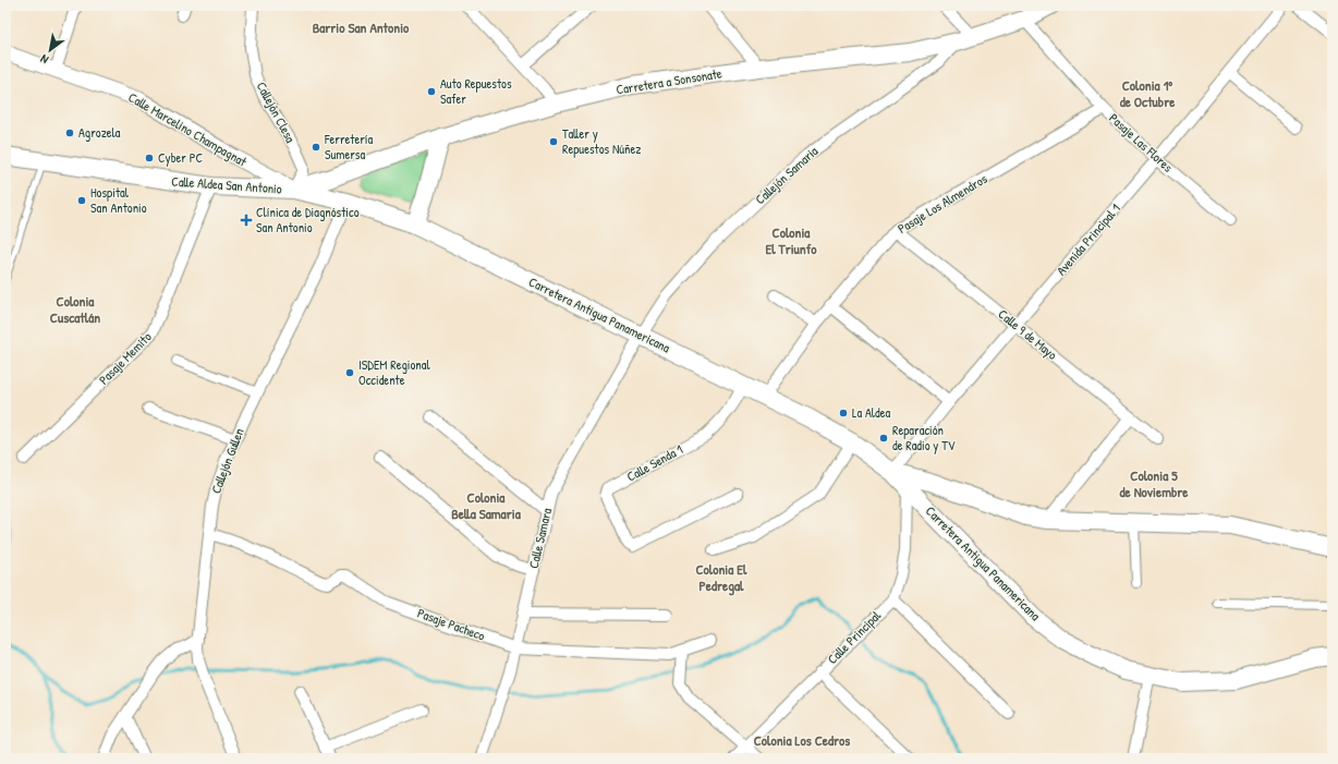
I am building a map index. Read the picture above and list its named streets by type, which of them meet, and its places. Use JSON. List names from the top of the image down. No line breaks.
{"streets":{"main road":["Carretera a Sonsonate","Calle Aldea San Antonio","Carretera Antigua Panamericana"],"street":["Callejón Clesa","Calle Marcelino Champagnat","Pasaje Las Flores","Callejón Samaria","Pasaje Los Almendros","Avenida Principal 1","Calle 9 de Mayo","Pasaje Memito","Callejón Gullen","Calle Senda 1","Calle Samara","Pasaje Pacheco","Calle Principal"]},"crossings":[["Carretera a Sonsonate","Callejón Clesa"],["Carretera a Sonsonate","Calle Marcelino Champagnat"],["Carretera a Sonsonate","Pasaje Las Flores"],["Carretera a Sonsonate","Callejón Samaria"],["Carretera a Sonsonate","Calle Aldea San Antonio"],["Carretera a Sonsonate","Carretera Antigua Panamericana"],["Callejón Clesa","Calle Marcelino Champagnat"],["Callejón Clesa","Calle Aldea San Antonio"],["Callejón Clesa","Carretera Antigua Panamericana"],["Calle Marcelino Champagnat","Calle Aldea San Antonio"],["Calle Marcelino Champagnat","Carretera Antigua Panamericana"],["Pasaje Las Flores","Pasaje Los Almendros"],["Pasaje Las Flores","Avenida Principal 1"],["Callejón Samaria","Carretera Antigua Panamericana"],["Callejón Samaria","Calle Samara"],["Calle Aldea San Antonio","Carretera Antigua Panamericana"],["Calle Aldea San Antonio","Pasaje Memito"],["Pasaje Los Almendros","Carretera Antigua Panamericana"],["Pasaje Los Almendros","Calle 9 de Mayo"],["Avenida Principal 1","Carretera Antigua Panamericana"],["Avenida Principal 1","Calle 9 de Mayo"],["Carretera Antigua Panamericana","Callejón Gullen"],["Carretera Antigua Panamericana","Calle Senda 1"],["Carretera Antigua Panamericana","Calle Samara"],["Carretera Antigua Panamericana","Calle Principal"],["Callejón Gullen","Pasaje Pacheco"],["Calle Samara","Pasaje Pacheco"]],"districts":["Barrio San Antonio","Colonia 1º de Octubre","Colonia El Triunfo","Colonia Cuscatlán","Colonia 5 de Noviembre","Colonia Bella Samaria","Colonia El Pedregal","Colonia Los Cedros"],"places":{"other":["Auto Repuestos Safer","Agrozela","Taller y Repuestos Núñez","Ferretería Sumersa","Cyber PC","Hospital San Antonio","ISDEM Regional Occidente","La Aldea","Reparación de Radio y TV"],"health":["Clínica de Diagnóstico San Antonio"]},"north":"bottom left"}
